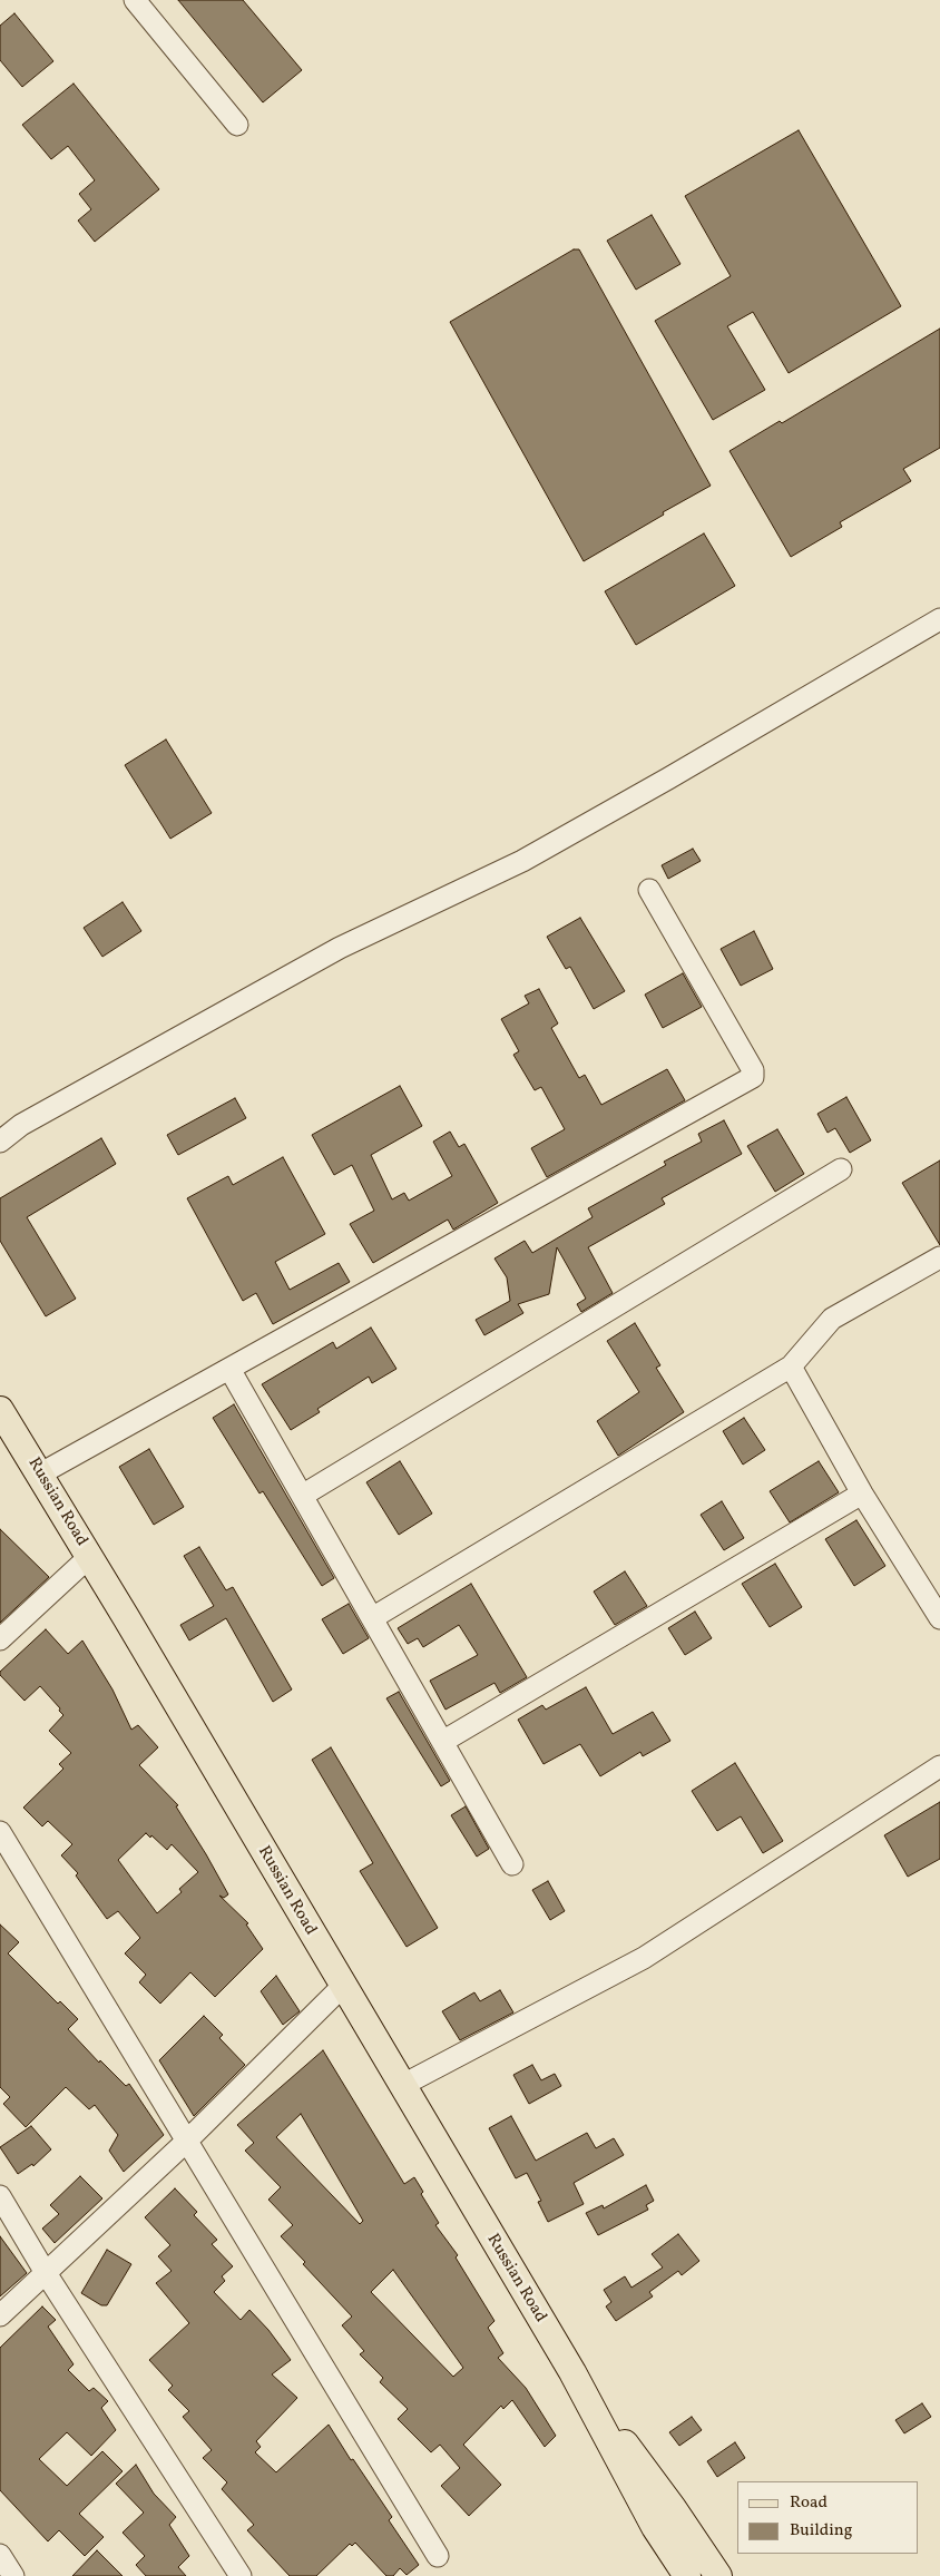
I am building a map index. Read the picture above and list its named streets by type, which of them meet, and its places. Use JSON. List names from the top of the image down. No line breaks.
{"streets":{"main road":["Russian Road"]},"legend":["Road","Building"]}
